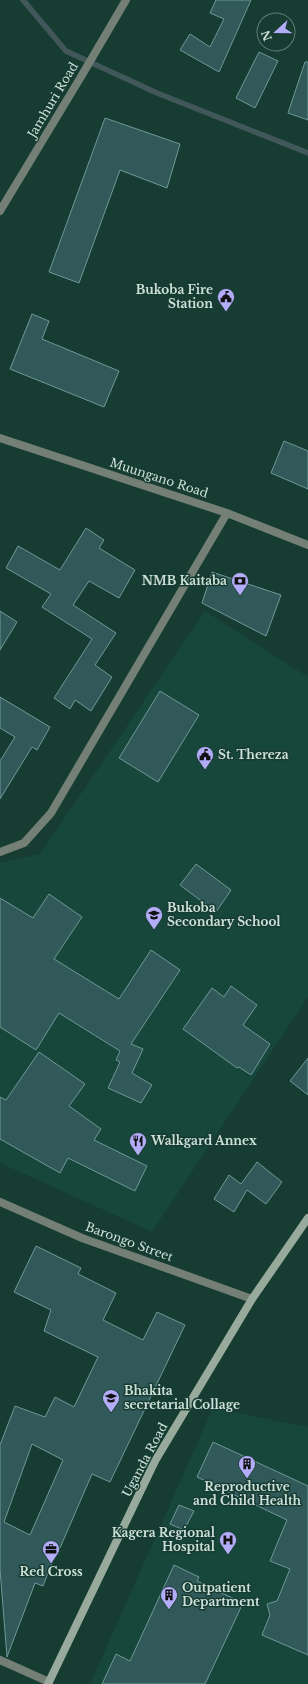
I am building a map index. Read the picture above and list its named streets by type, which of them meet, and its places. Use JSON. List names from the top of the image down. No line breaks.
{"streets":{"main road":["Uganda Road"],"street":["Jamhuri Road","Muungano Road","Barongo Street"]},"crossings":[["Barongo Street","Uganda Road"]],"places":{"public building":["Bukoba Fire Station","St. Thereza"],"bank":["NMB Kaitaba"],"school or university":["Bukoba Secondary School","Bhakita secretarial Collage"],"restaurant":["Walkgard Annex"],"building":["Reproductive and Child Health","Outpatient Department"],"hospital":["Kagera Regional Hospital"],"office":["Red Cross"]},"north":"left"}
